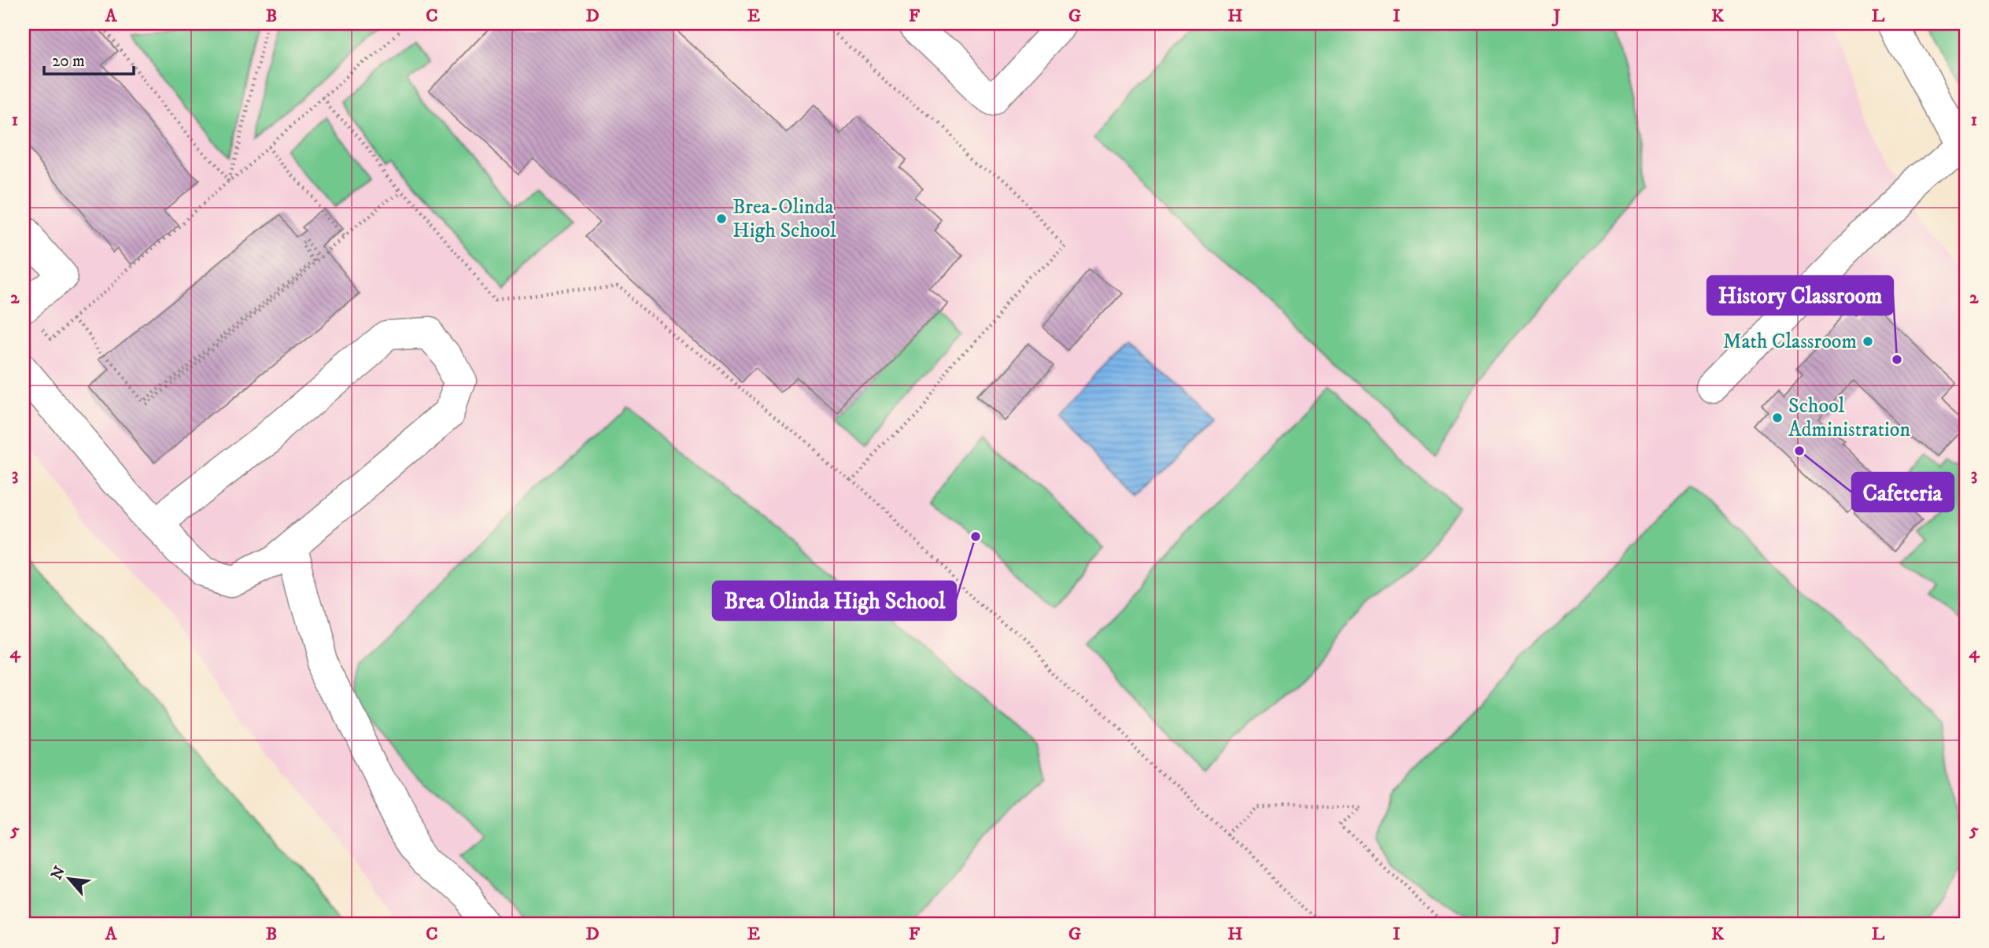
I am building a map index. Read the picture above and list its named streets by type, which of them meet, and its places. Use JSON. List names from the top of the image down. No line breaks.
{"places":["Brea-Olinda High School","Math Classroom","History Classroom","School Administration","Cafeteria","Brea Olinda High School"],"scale_bar":"20 m","north":"top left","grid":{"columns":["A","B","C","D","E","F","G","H","I","J","K","L"],"rows":["1","2","3","4","5"]}}
